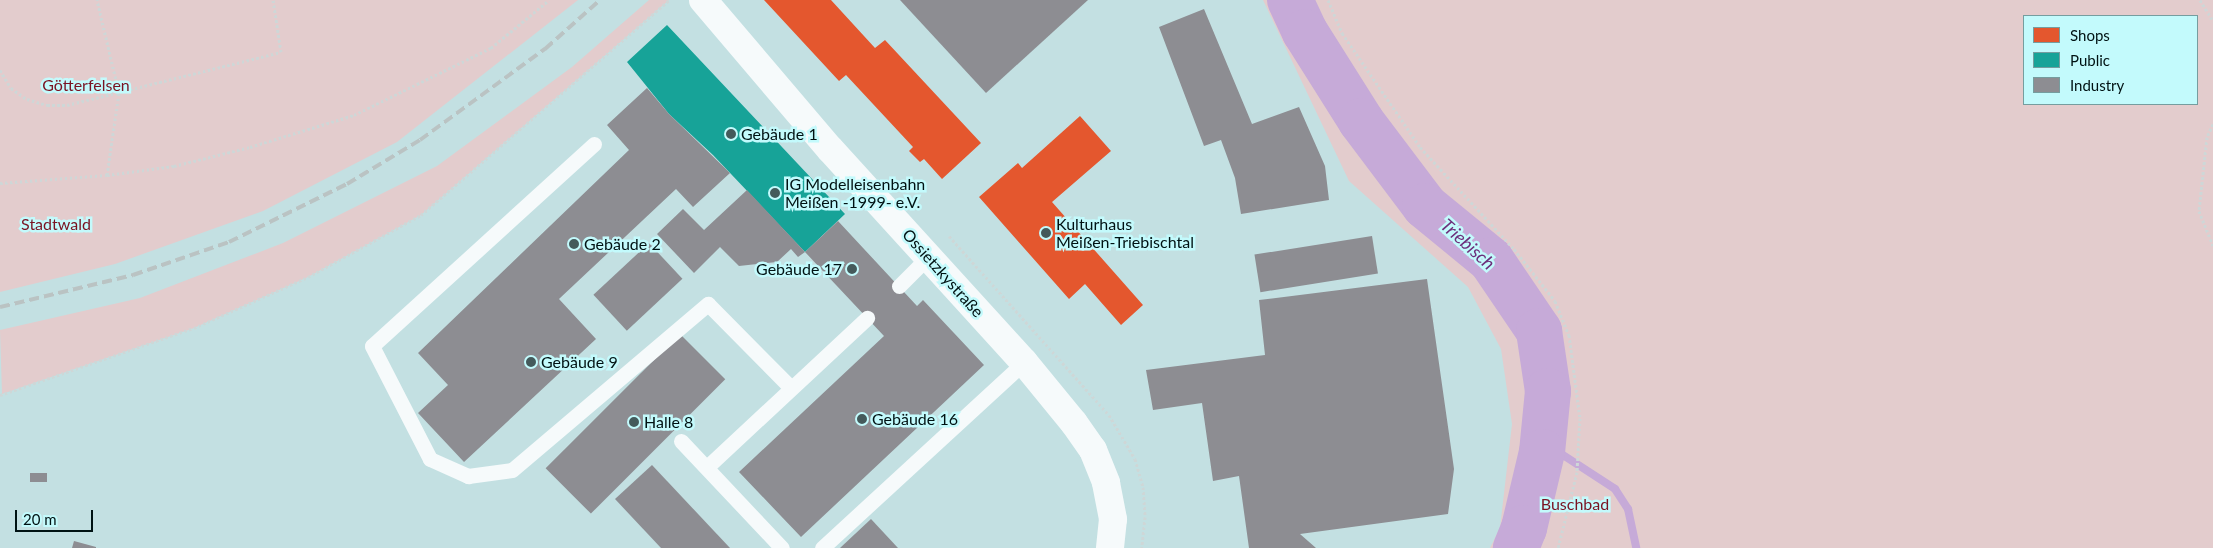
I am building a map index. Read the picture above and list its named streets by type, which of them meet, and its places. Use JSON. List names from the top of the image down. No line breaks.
{"streets":{"main road":["Ossietzkystraße"]},"water":["Triebisch"],"parks":["Götterfelsen","Stadtwald","Buschbad"],"places":["Gebäude 1","IG Modelleisenbahn Meißen -1999- e.V.","Kulturhaus Meißen-Triebischtal","Gebäude 2","Gebäude 17","Gebäude 9","Gebäude 16","Halle 8"],"legend":["Shops","Public","Industry"],"scale_bar":"20 m"}
